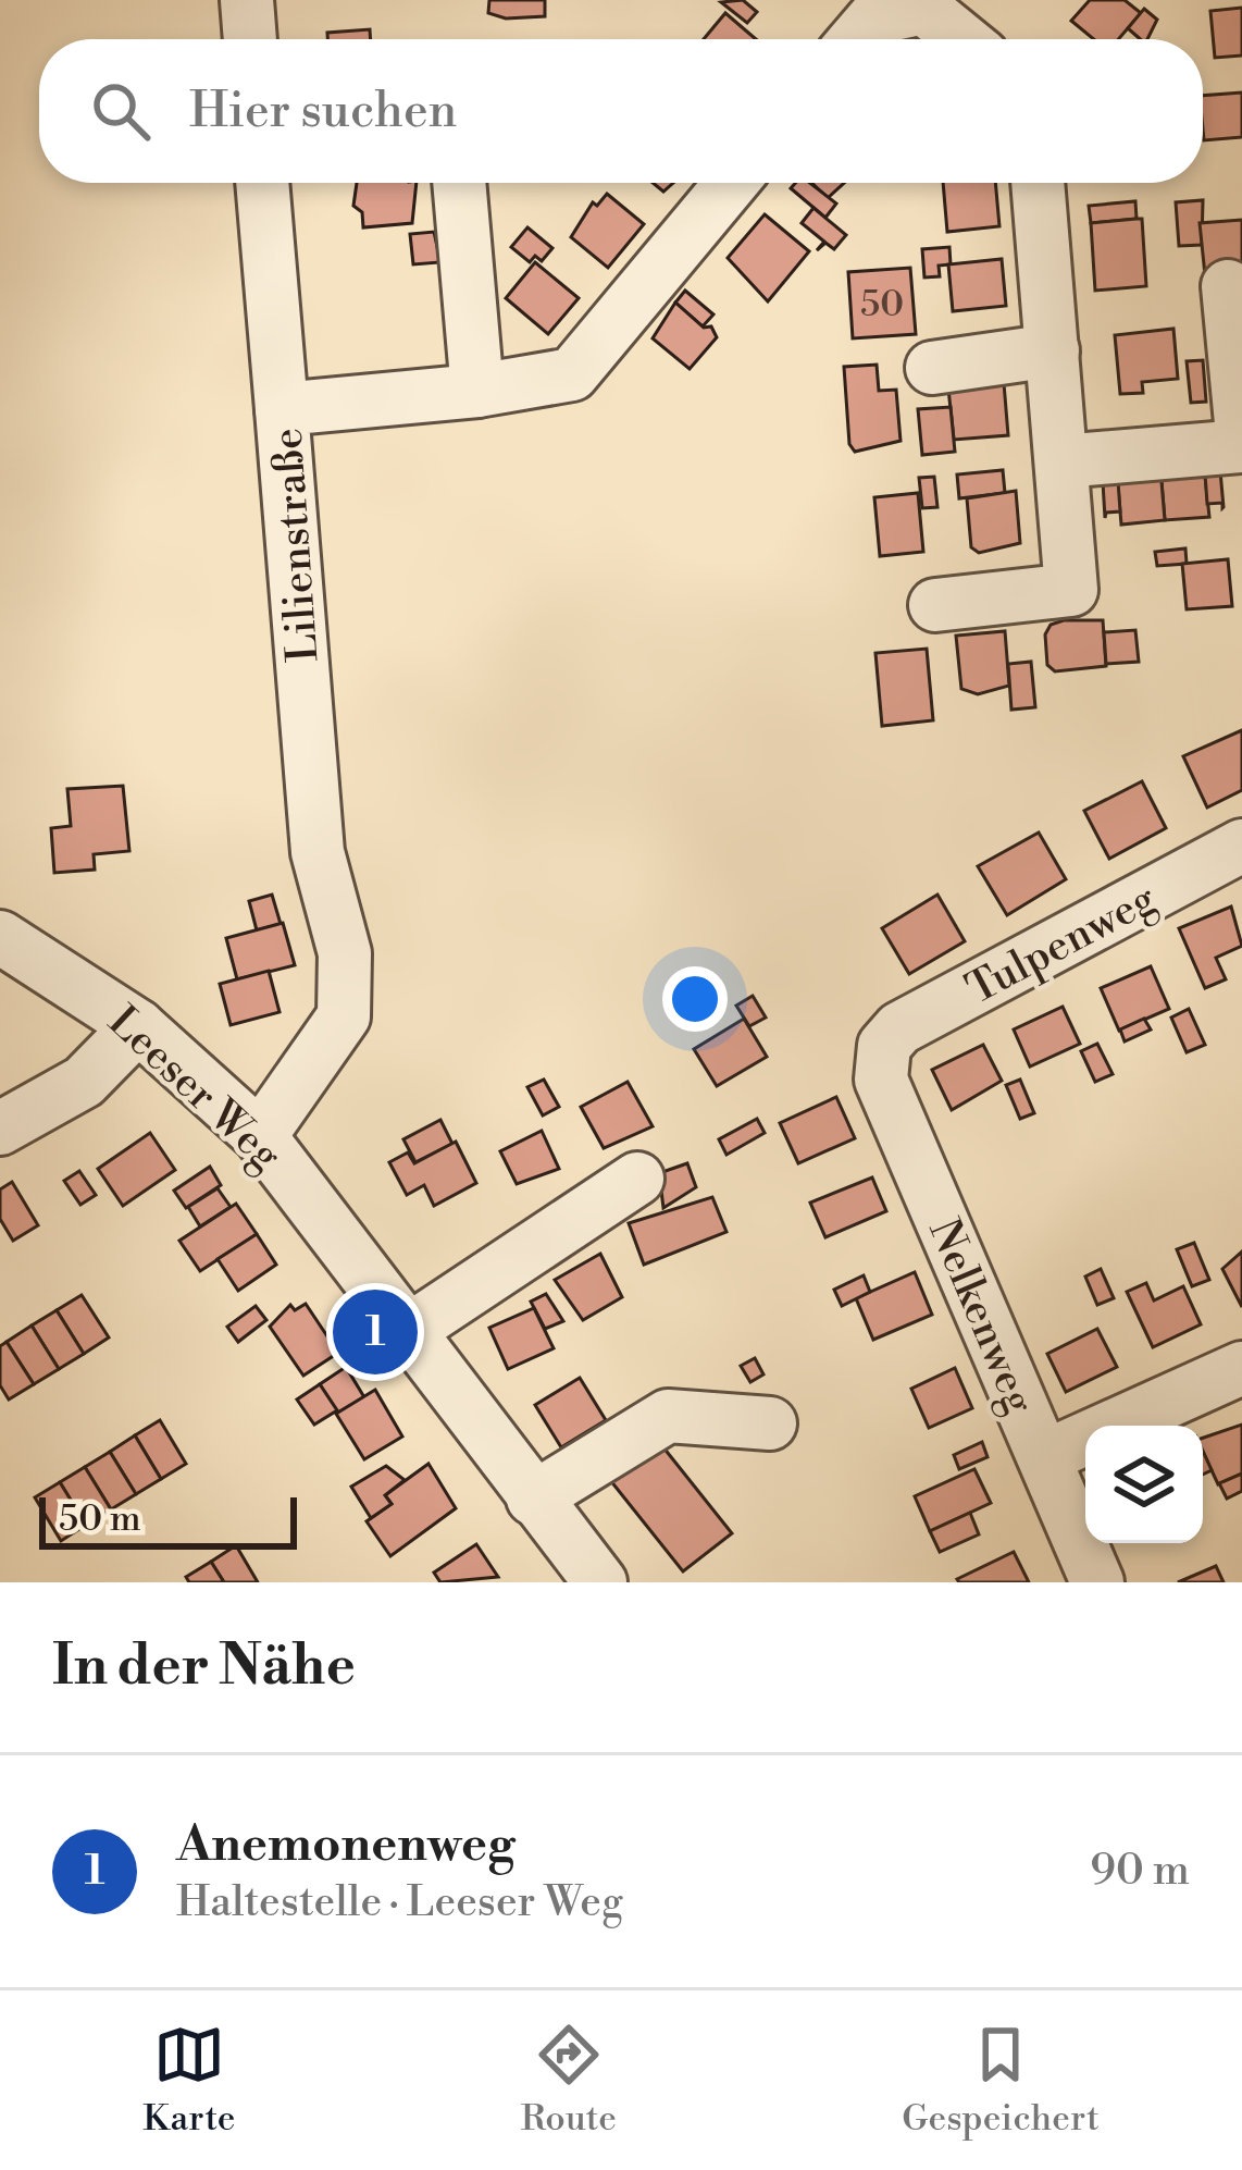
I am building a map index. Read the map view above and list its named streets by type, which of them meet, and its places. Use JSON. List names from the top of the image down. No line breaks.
{"streets":{"street":["Lilienstraße","Tulpenweg","Leeser Weg","Nelkenweg"]},"crossings":[["Lilienstraße","Leeser Weg"],["Tulpenweg","Nelkenweg"]],"house_numbers":["50"],"scale_bar":"50 m","page":{"search":"Hier suchen","pins":"1","scale":"50 m","heading":"In der Nähe","list":[{"mark":"1","name":"Anemonenweg","note":"Haltestelle · Leeser Weg","value":"90 m"}],"nav":["Karte","Route","Gespeichert"]}}
